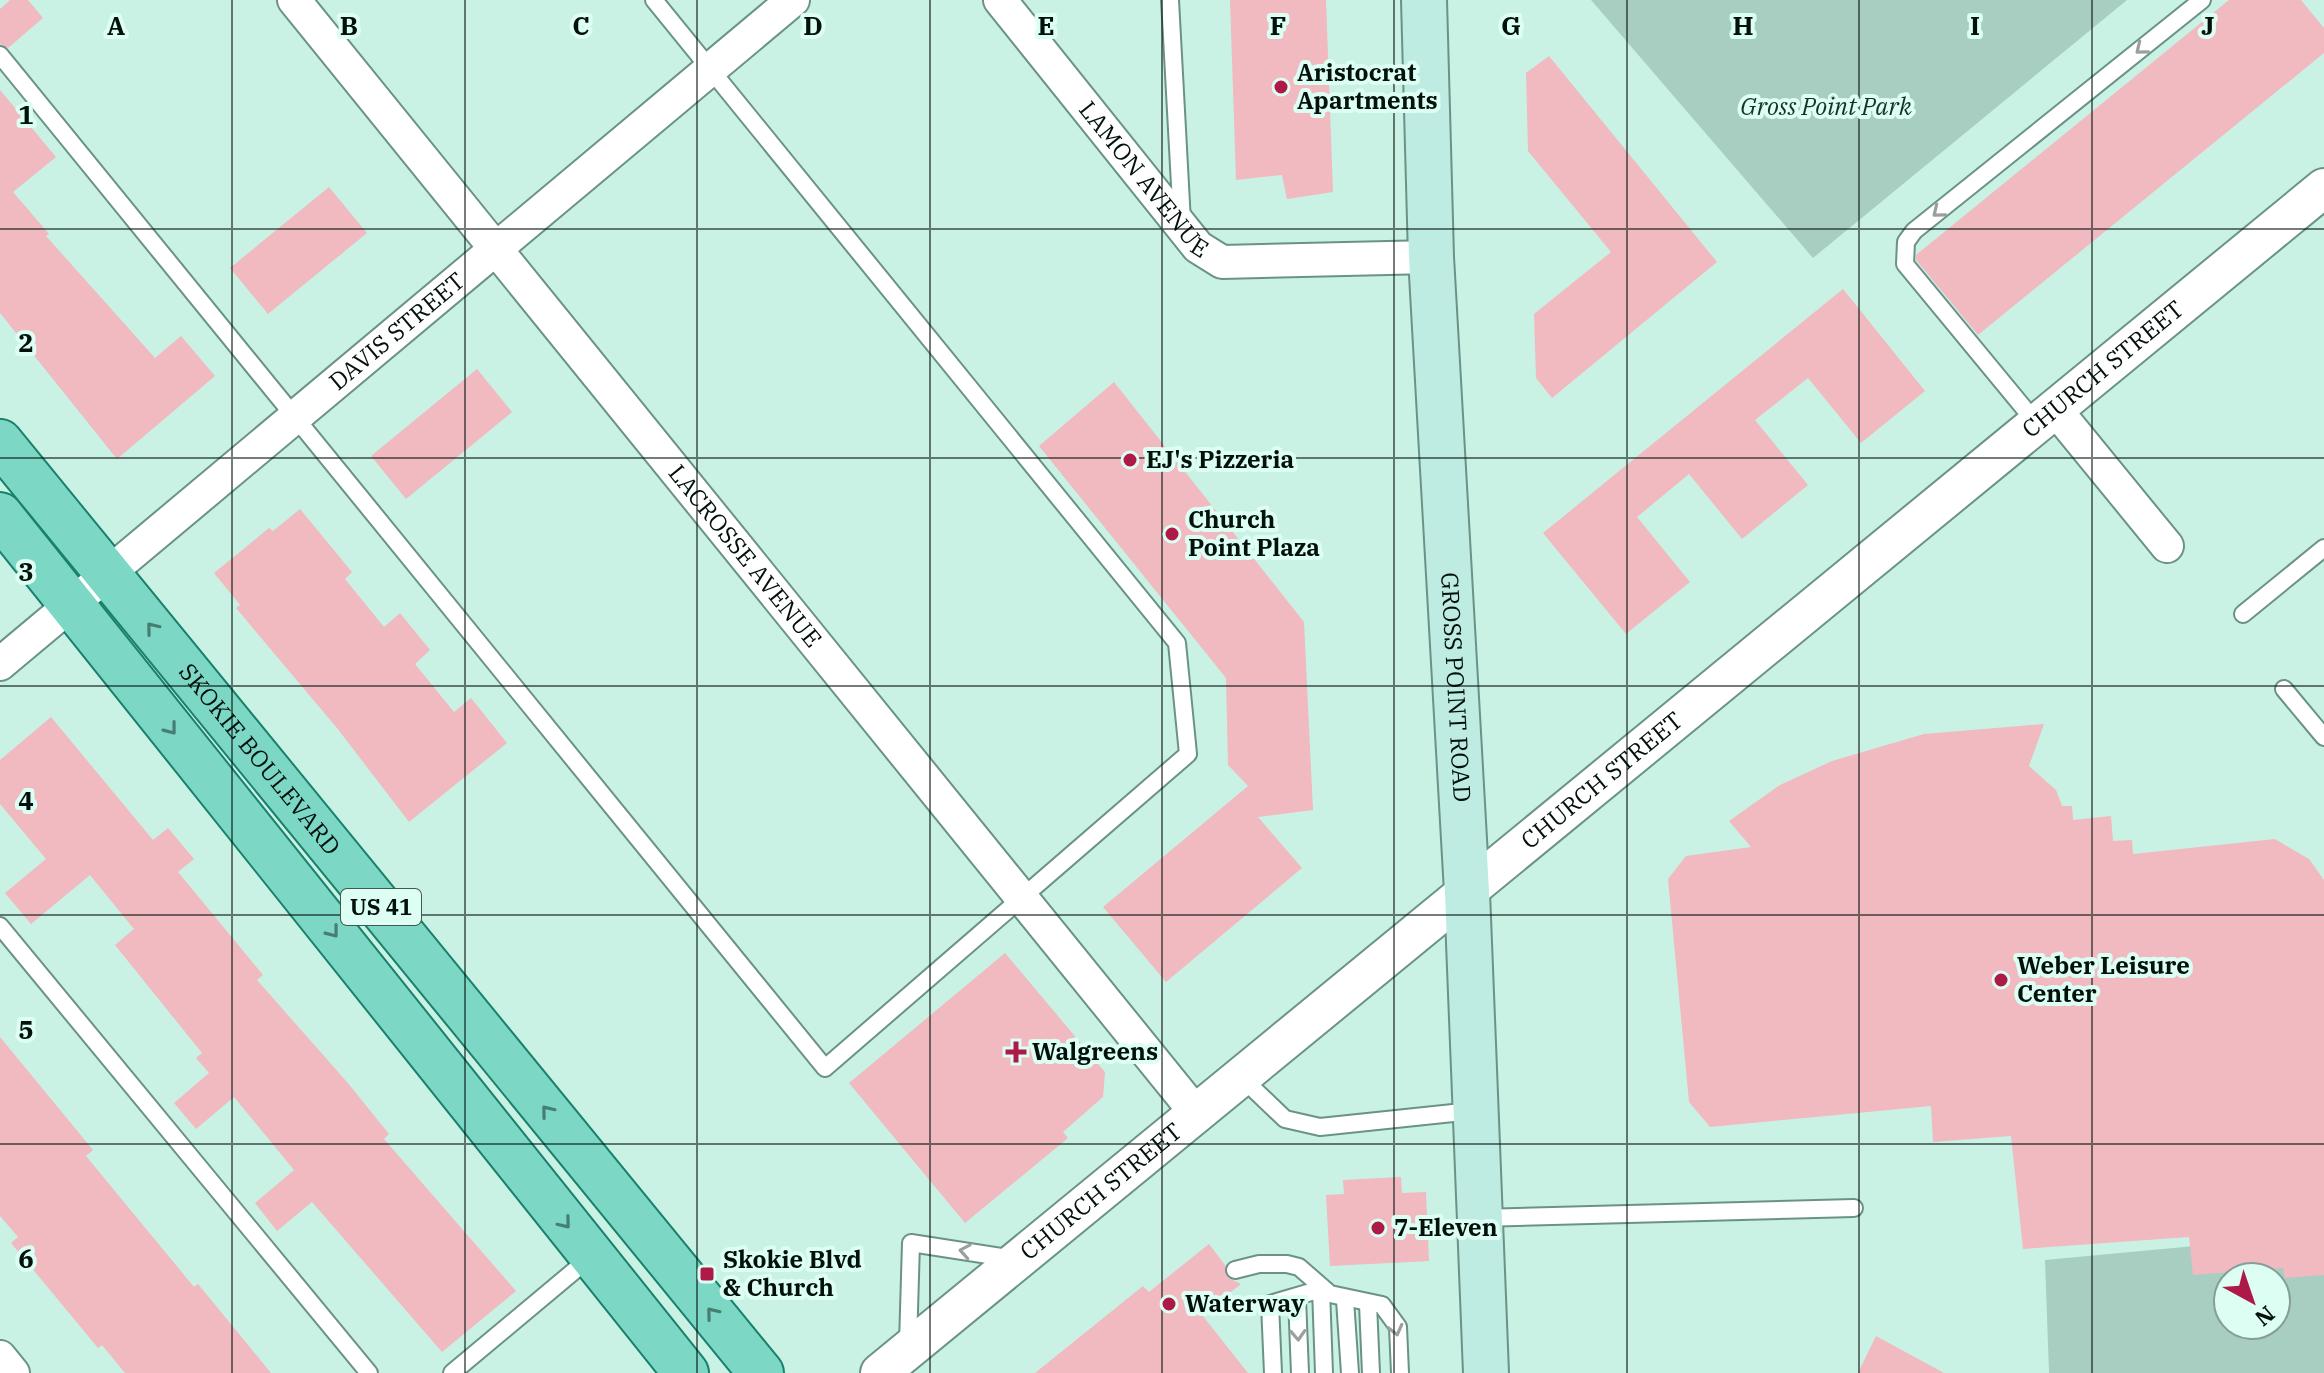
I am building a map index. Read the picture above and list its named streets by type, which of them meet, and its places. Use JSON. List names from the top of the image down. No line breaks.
{"streets":{"main road":["GROSS POINT ROAD","SKOKIE BOULEVARD","US 41"],"street":["LAMON AVENUE","DAVIS STREET","CHURCH STREET","LACROSSE AVENUE"]},"crossings":[["LAMON AVENUE","GROSS POINT ROAD"],["DAVIS STREET","LACROSSE AVENUE"],["DAVIS STREET","SKOKIE BOULEVARD"],["CHURCH STREET","LACROSSE AVENUE"],["CHURCH STREET","GROSS POINT ROAD"]],"parks":["Gross Point Park"],"places":{"other":["Aristocrat Apartments","EJ's Pizzeria","Church Point Plaza","Weber Leisure Center","7-Eleven","Waterway"],"health":["Walgreens"],"transit":["Skokie Blvd & Church"]},"north":"bottom right","grid":{"columns":["A","B","C","D","E","F","G","H","I","J"],"rows":["1","2","3","4","5","6"]}}
